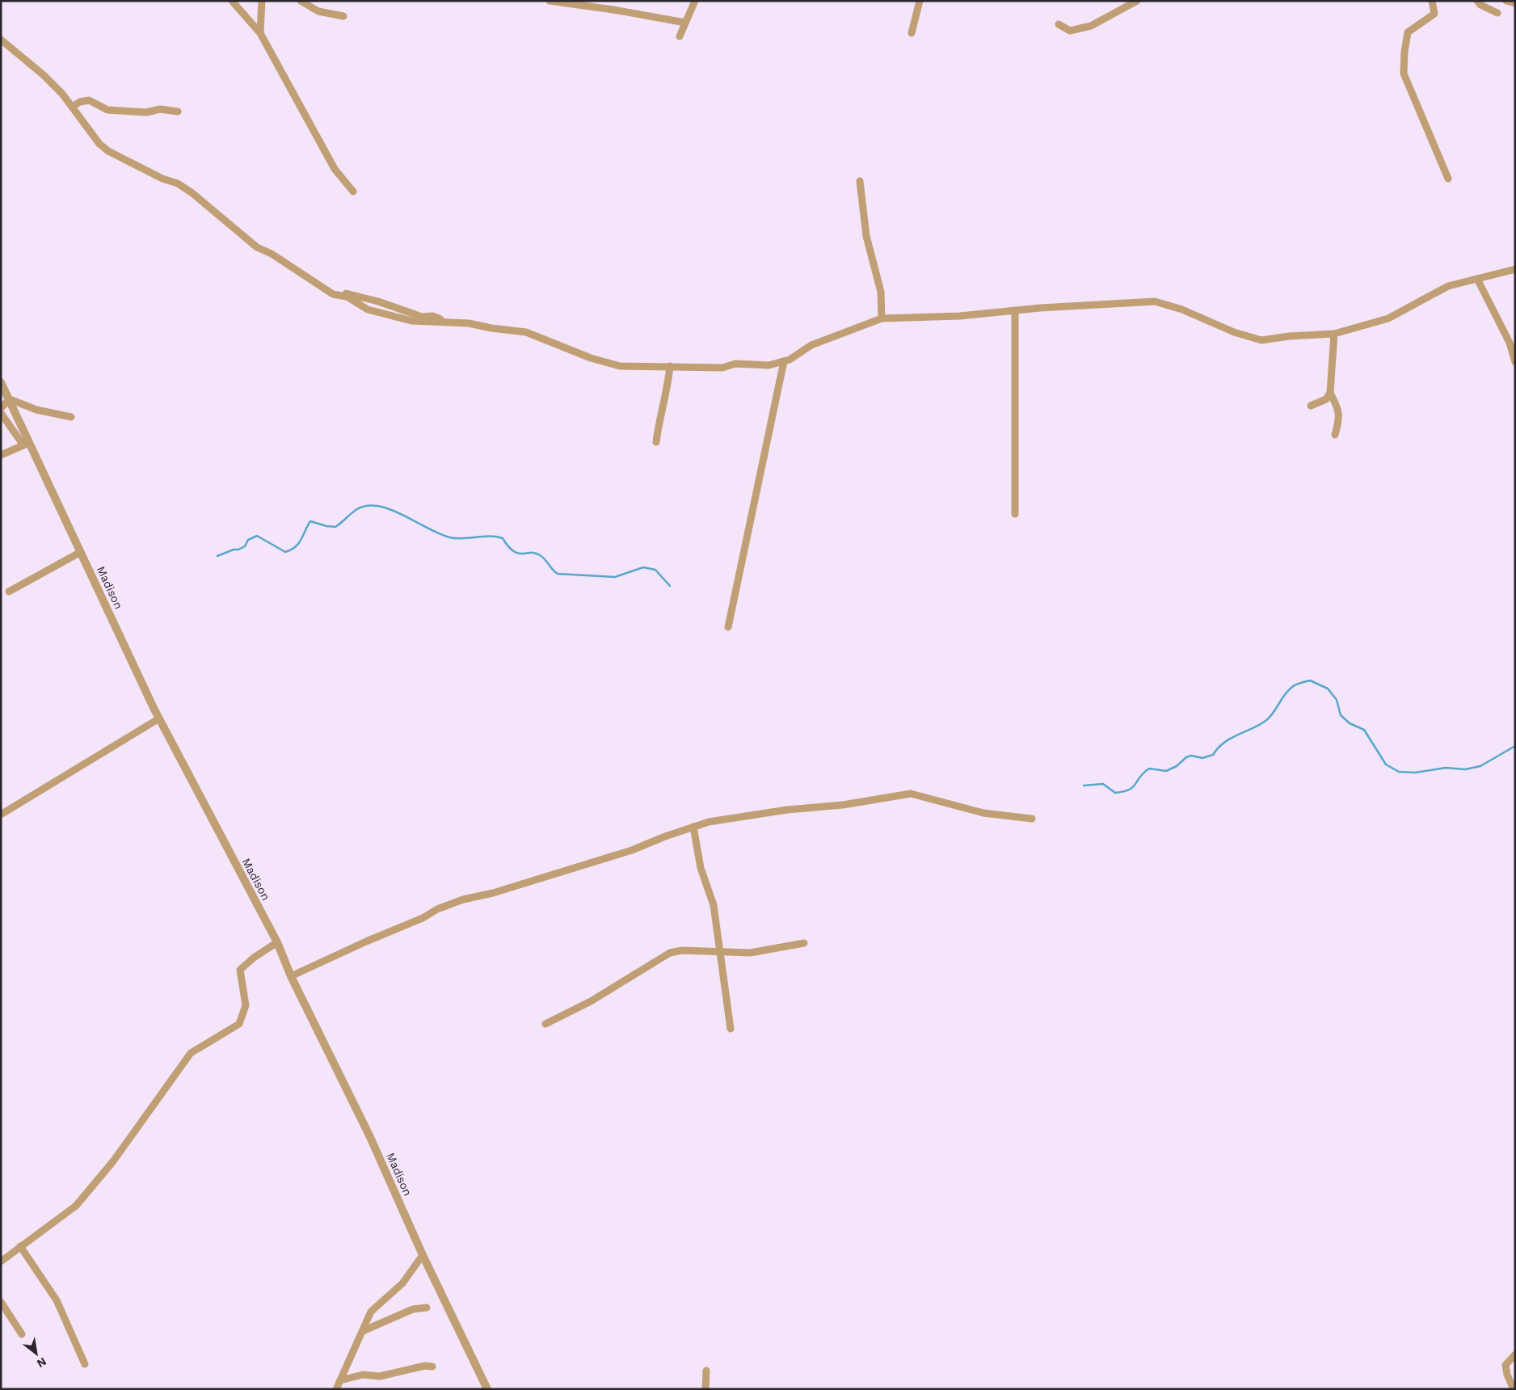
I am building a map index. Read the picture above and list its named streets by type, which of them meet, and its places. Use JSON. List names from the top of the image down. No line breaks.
{"streets":{"street":["Madison"]},"north":"bottom right"}
